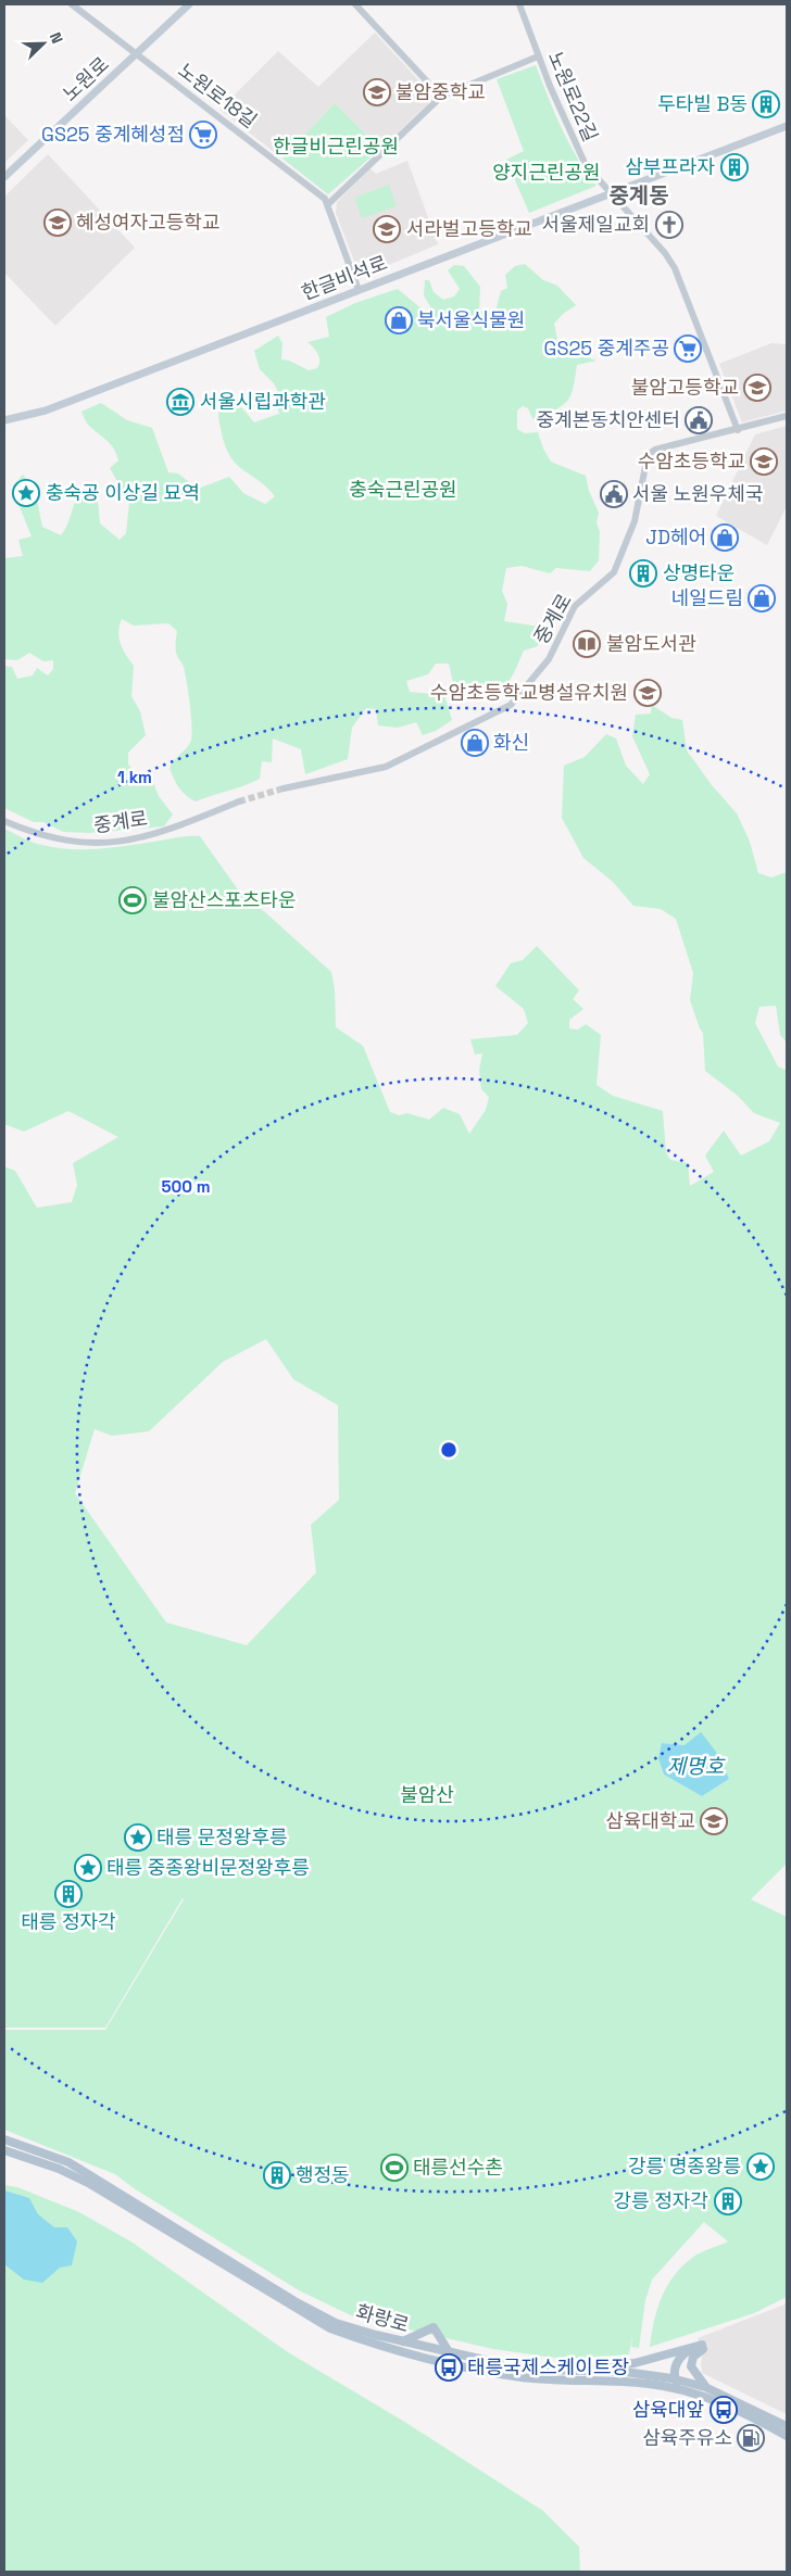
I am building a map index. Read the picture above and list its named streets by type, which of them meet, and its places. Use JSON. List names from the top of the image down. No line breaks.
{"streets":{"main road":["노원로","한글비석로","화랑로"],"street":["노원로18길","노원로22길","중계로"]},"crossings":[["노원로","노원로18길"],["노원로22길","한글비석로"],["노원로22길","중계로"]],"districts":["중계동"],"water":["제명호"],"parks":["한글비근린공원","양지근린공원","충숙근린공원","불암산"],"places":{"school or university":["불암중학교","혜성여자고등학교","서라벌고등학교","불암고등학교","수암초등학교","수암초등학교병설유치원","삼육대학교"],"building":["두타빌 B동","삼부프라자","상명타운","태릉 정자각","행정동","강릉 정자각"],"supermarket":["GS25 중계혜성점","GS25 중계주공"],"church":["서울제일교회"],"shop":["북서울식물원","JD헤어","네일드림","화신"],"museum":["서울시립과학관"],"public building":["중계본동치안센터","서울 노원우체국"],"place":["충숙공 이상길 묘역","태릉 문정왕후릉","태릉 중종왕비문정왕후릉","강릉 명종왕릉"],"library":["불암도서관"],"sports":["불암산스포츠타운","태릉선수촌"],"bus stop":["태릉국제스케이트장","삼육대앞"],"fuel station":["삼육주유소"]},"north":"top right","rings":["1 km","500 m"]}
